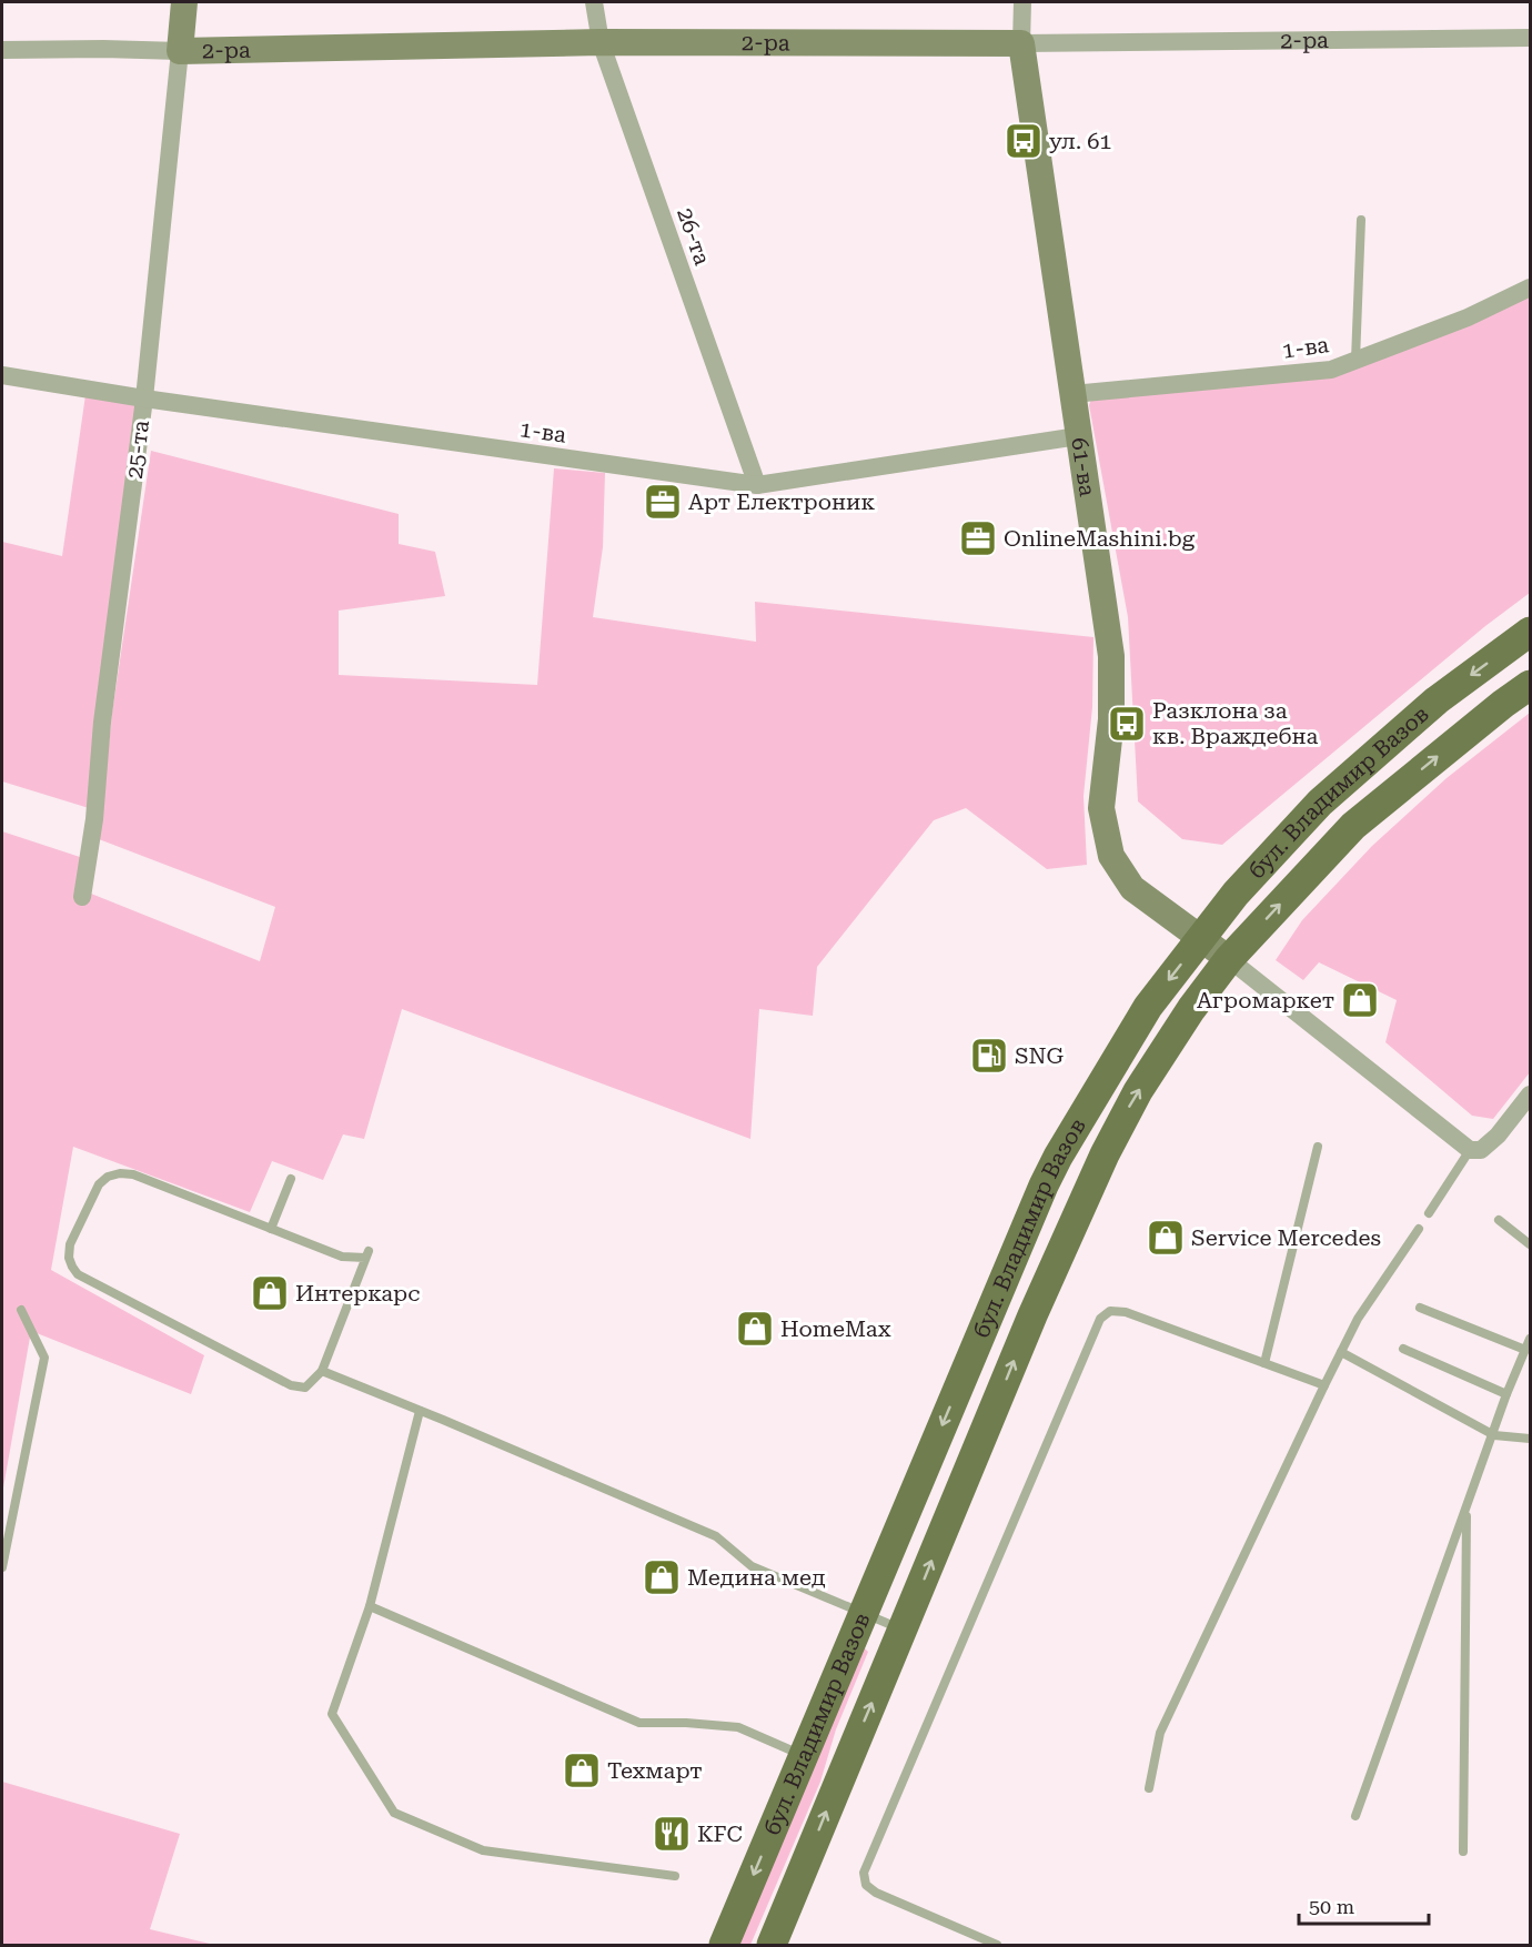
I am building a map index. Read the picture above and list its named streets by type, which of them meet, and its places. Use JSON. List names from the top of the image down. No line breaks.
{"streets":{"main road":["бул. Владимир Вазов"],"street":["2-ра","26-та","1-ва","25-та","61-ва"]},"crossings":[["2-ра","26-та"],["2-ра","25-та"],["2-ра","61-ва"],["26-та","1-ва"],["1-ва","25-та"],["1-ва","61-ва"],["61-ва","бул. Владимир Вазов"]],"places":{"bus stop":["ул. 61","Разклона за кв. Враждебна"],"office":["Арт Електроник","ОnlineMashini.bg"],"shop":["Агромаркет","Service Mercedes","Интеркарс","HomeMax","Медина мед","Техмарт"],"fuel station":["SNG"],"restaurant":["KFC"]},"scale_bar":"50 m"}
